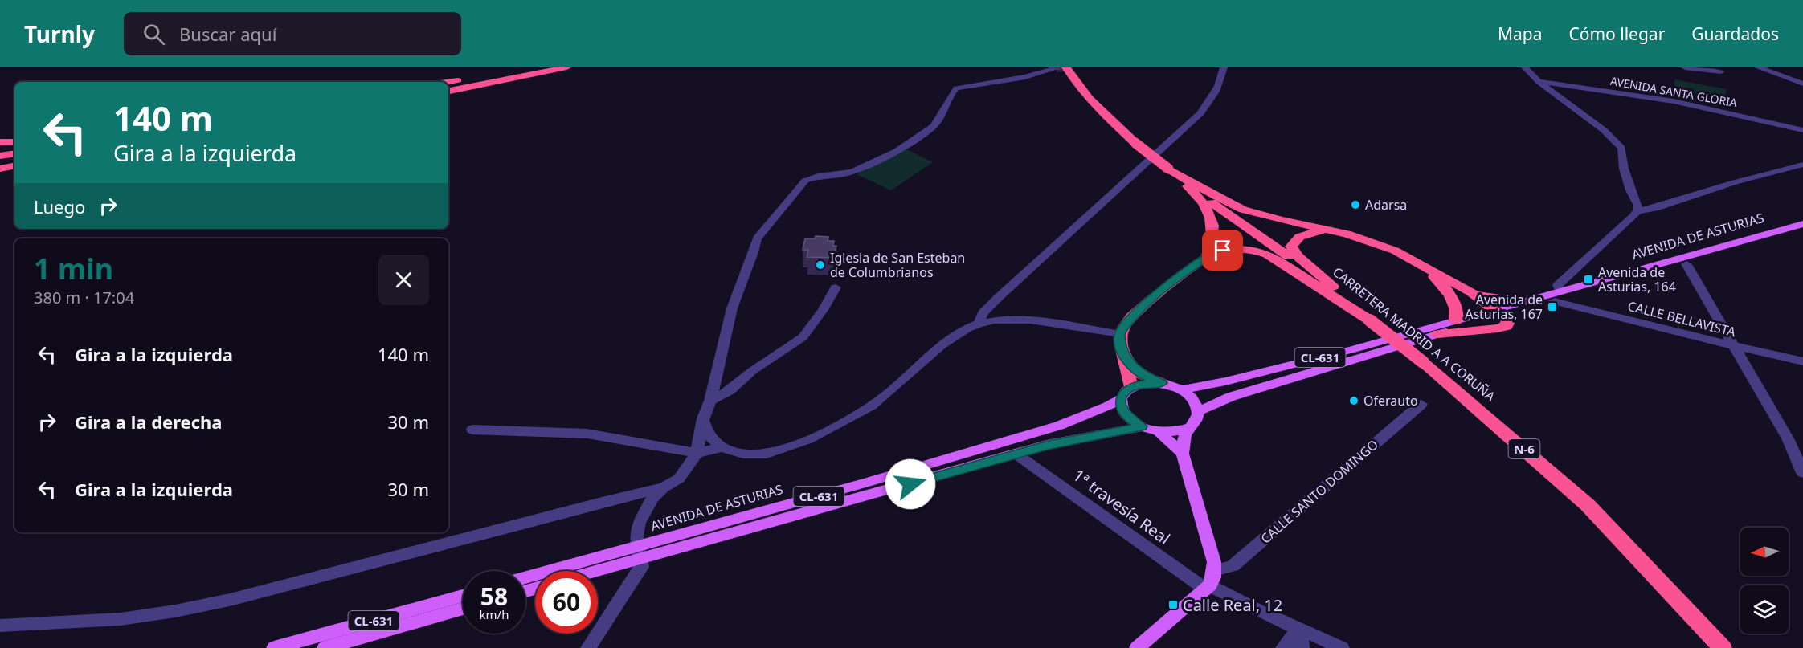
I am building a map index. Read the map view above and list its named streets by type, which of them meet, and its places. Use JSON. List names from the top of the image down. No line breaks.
{"streets":{"highway":["CARRETERA MADRID A A CORUÑA","N-6"],"main road":["AVENIDA DE ASTURIAS","CL-631"],"street":["AVENIDA SANTA GLORIA","CALLE BELLAVISTA","CALLE SANTO DOMINGO","1ª travesía Real"]},"crossings":[["AVENIDA DE ASTURIAS","CALLE BELLAVISTA"],["AVENIDA DE ASTURIAS","CL-631"],["AVENIDA DE ASTURIAS","1ª travesía Real"],["CALLE SANTO DOMINGO","1ª travesía Real"]],"places":{"other":["Adarsa","Iglesia de San Esteban de Columbrianos","Oferauto"],"transit":["Avenida de Asturias, 164","Avenida de Asturias, 167","Calle Real, 12"]},"north":"left","page":{"header":"Turnly","search":"Buscar aquí","nav":["Mapa","Cómo llegar","Guardados"],"turn":["140 m","Gira a la izquierda"],"then":"Luego","heading":["1 min","380 m · 17:04"],"list":[{"name":"Gira a la izquierda","value":"140 m"},{"name":"Gira a la derecha","value":"30 m"},{"name":"Gira a la izquierda","value":"30 m"}],"speed":"58 km/h","limit":"60"}}
